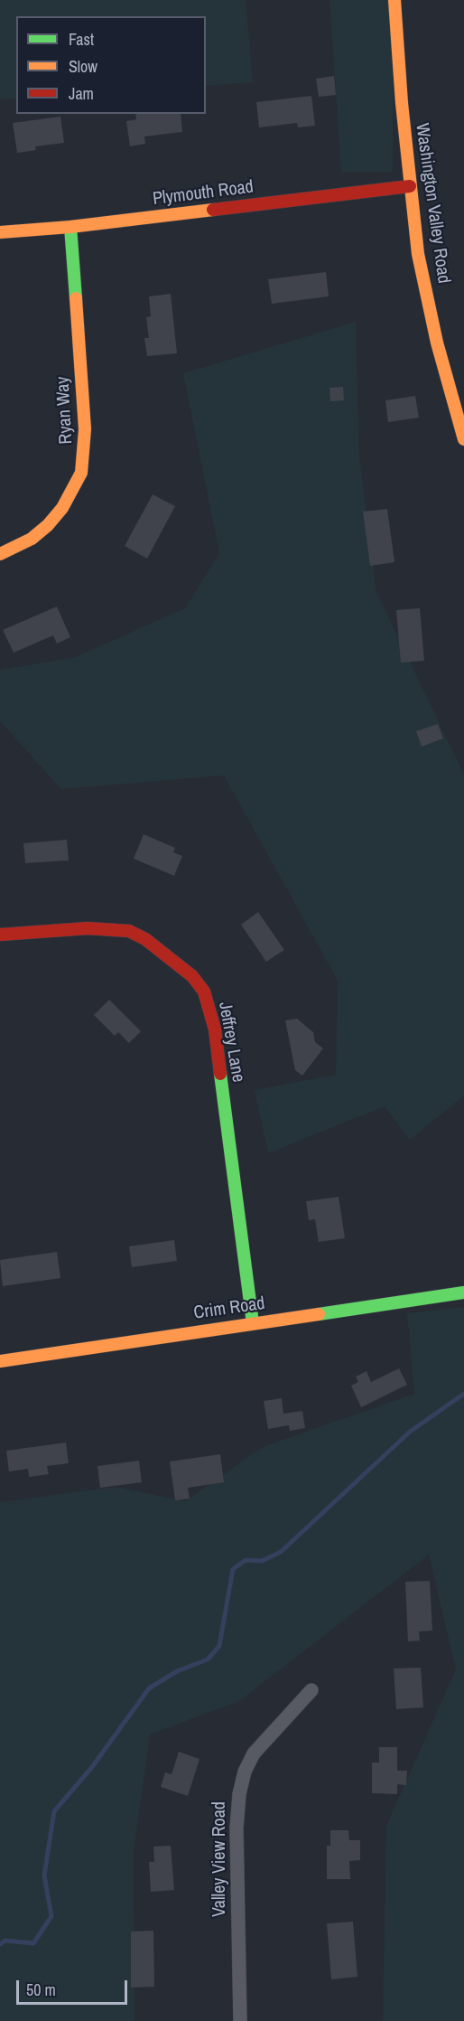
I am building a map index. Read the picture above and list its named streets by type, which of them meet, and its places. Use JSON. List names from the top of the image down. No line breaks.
{"streets":{"street":["Plymouth Road","Washington Valley Road","Ryan Way","Jeffrey Lane","Crim Road","Valley View Road"]},"crossings":[["Plymouth Road","Washington Valley Road"],["Plymouth Road","Ryan Way"],["Jeffrey Lane","Crim Road"]],"legend":["Fast","Slow","Jam"],"scale_bar":"50 m"}
